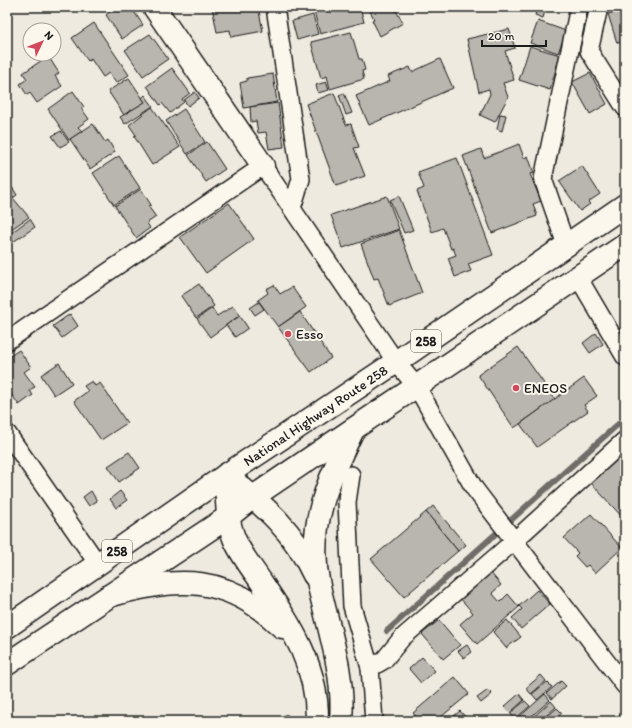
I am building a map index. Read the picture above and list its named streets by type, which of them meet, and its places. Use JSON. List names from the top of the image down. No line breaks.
{"streets":{"main road":["258","National Highway Route 258"]},"places":["Esso","ENEOS"],"scale_bar":"20 m","north":"top right"}
